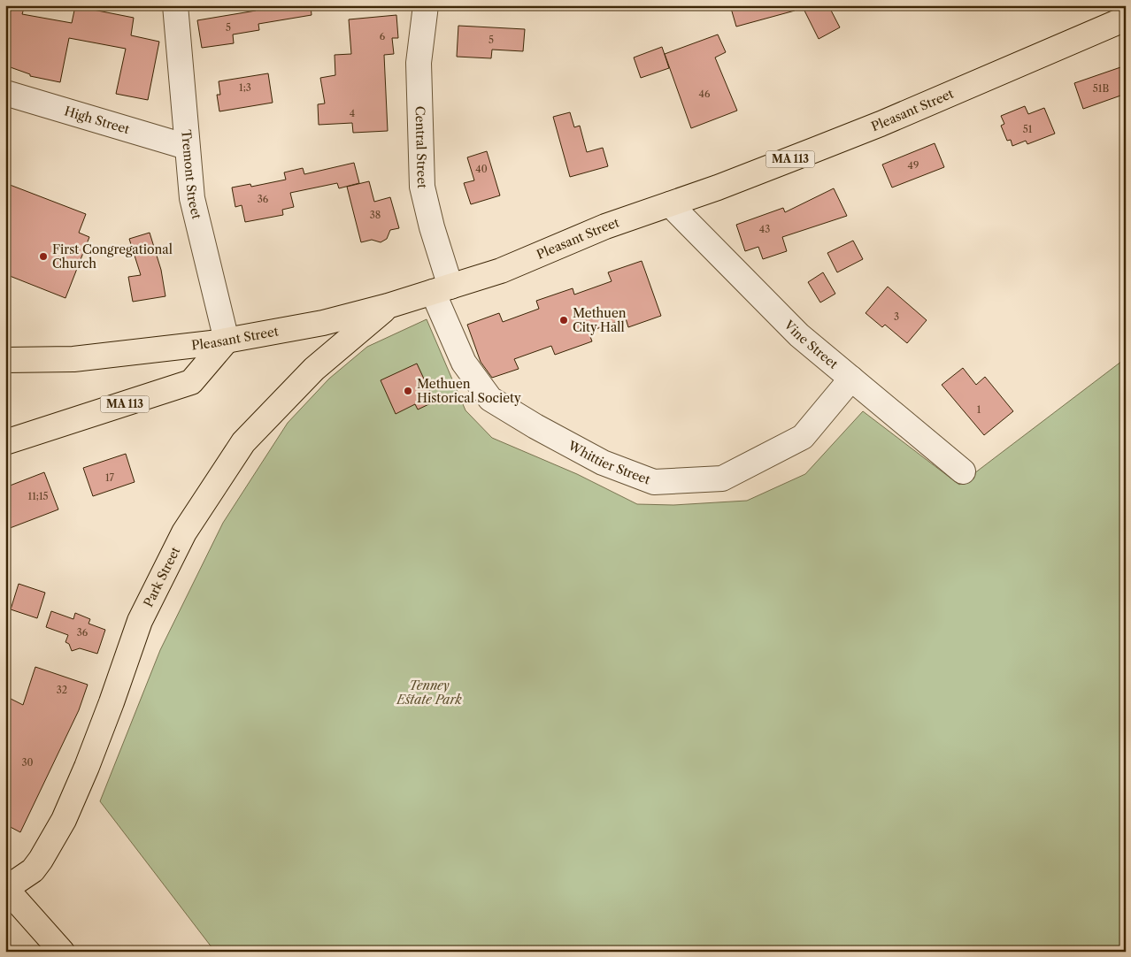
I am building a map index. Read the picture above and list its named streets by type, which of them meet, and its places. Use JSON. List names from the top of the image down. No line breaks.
{"streets":{"main road":["Pleasant Street","MA 113","Park Street"],"street":["High Street","Central Street","Tremont Street","Vine Street","Whittier Street"]},"crossings":[["Pleasant Street","Central Street"],["Pleasant Street","MA 113"],["Pleasant Street","Tremont Street"],["Pleasant Street","Vine Street"],["Pleasant Street","Whittier Street"],["Pleasant Street","Park Street"],["High Street","Tremont Street"],["Central Street","Whittier Street"],["MA 113","Tremont Street"],["Vine Street","Whittier Street"]],"parks":["Tenney Estate Park"],"places":["First Congregational Church","Methuen City Hall","Methuen Historical Society"],"house_numbers":["5","6","5","1;3","51B","46","4","51","49","40","36","38","43","3","1","17","11;15","36","32","30"]}
